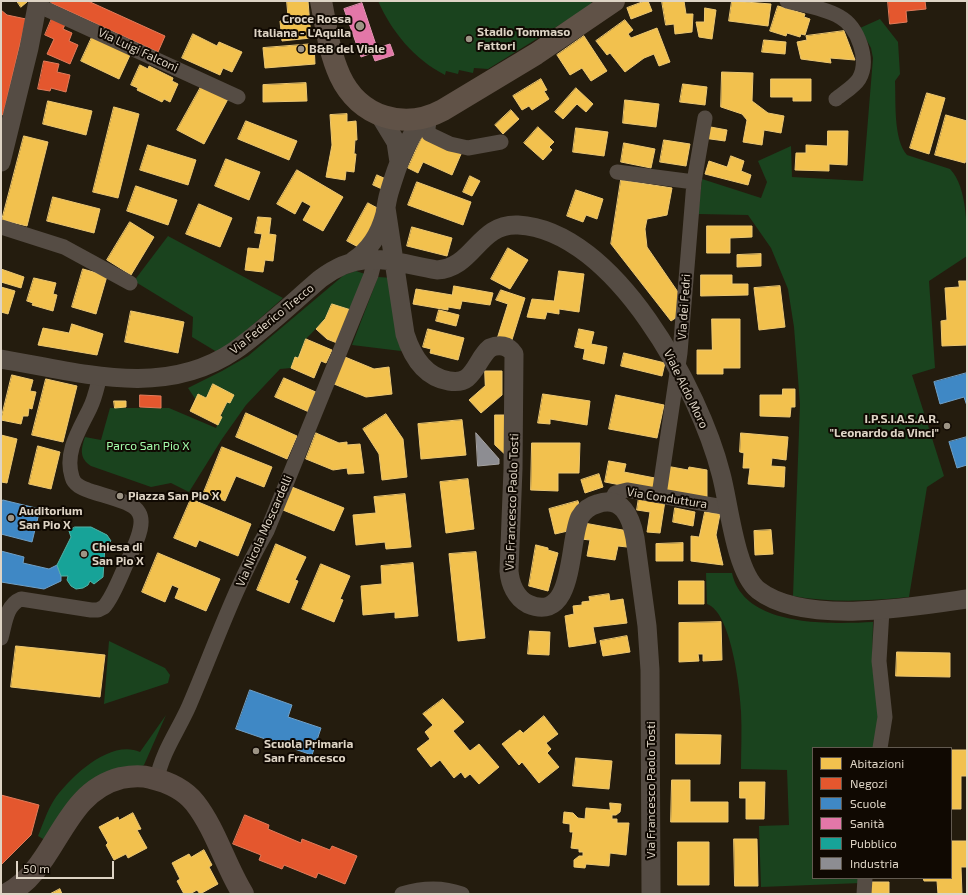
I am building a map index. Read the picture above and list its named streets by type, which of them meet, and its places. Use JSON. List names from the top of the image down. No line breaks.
{"streets":{"street":["Via Luigi Falconi","Via dei Fedri","Via Federico Trecco","Viale Aldo Moro","Via Conduttura","Via Francesco Paolo Tosti","Via Nicola Moscardelli"]},"crossings":[["Via dei Fedri","Viale Aldo Moro"],["Via dei Fedri","Via Conduttura"],["Via Federico Trecco","Viale Aldo Moro"],["Via Federico Trecco","Via Francesco Paolo Tosti"],["Via Federico Trecco","Via Nicola Moscardelli"],["Viale Aldo Moro","Via Conduttura"],["Viale Aldo Moro","Via Francesco Paolo Tosti"],["Viale Aldo Moro","Via Nicola Moscardelli"],["Via Conduttura","Via Francesco Paolo Tosti"],["Via Francesco Paolo Tosti","Via Nicola Moscardelli"]],"parks":["Parco San Pio X"],"places":["Croce Rossa Italiana - L'Aquila","Stadio Tommaso Fattori","B&B del Viale","I.P.S.I.A.S.A.R. \"Leonardo da Vinci\"","Piazza San Pio X","Auditorium San Pio X","Chiesa di San Pio X","Scuola Primaria San Francesco"],"legend":["Abitazioni","Negozi","Scuole","Sanità","Pubblico","Industria"],"scale_bar":"50 m"}
